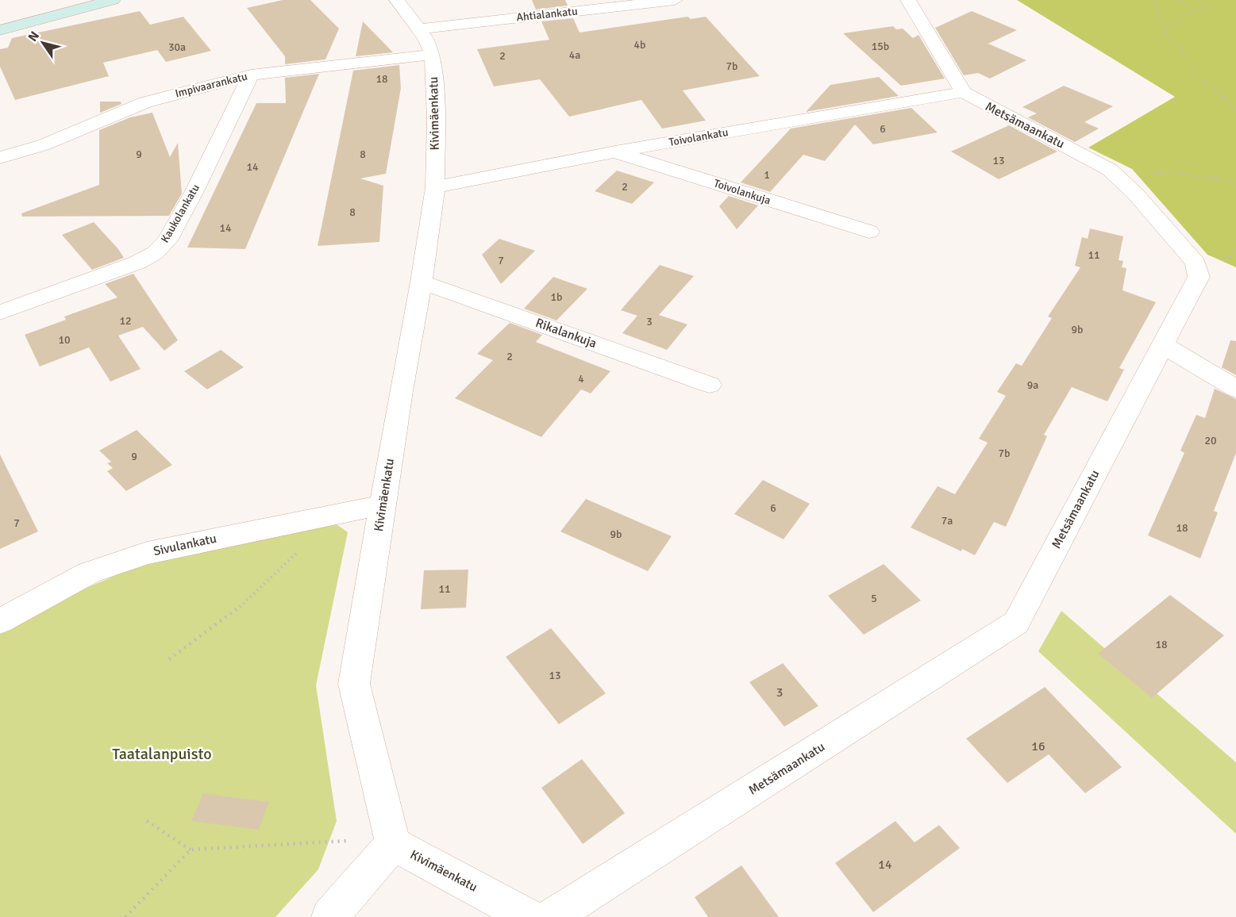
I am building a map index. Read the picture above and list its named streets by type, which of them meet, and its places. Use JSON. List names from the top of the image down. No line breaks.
{"streets":{"street":["Ahtialankatu","Impivaarankatu","Kivimäenkatu","Metsämaankatu","Toivolankatu","Toivolankuja","Kaukolankatu","Rikalankuja","Sivulankatu"]},"crossings":[["Ahtialankatu","Kivimäenkatu"],["Impivaarankatu","Kivimäenkatu"],["Impivaarankatu","Kaukolankatu"],["Kivimäenkatu","Toivolankatu"],["Kivimäenkatu","Rikalankuja"],["Kivimäenkatu","Sivulankatu"],["Metsämaankatu","Toivolankatu"],["Toivolankatu","Toivolankuja"]],"parks":["Taatalanpuisto"],"house_numbers":["4b","15b","30a","4a","2","7b","18","6","9","8","13","14","1","2","8","14","11","7","1b","12","3","9b","10","2","4","9a","20","7b","9","6","7a","7","18","9b","11","5","18","13","3","16","14"],"north":"top left"}
